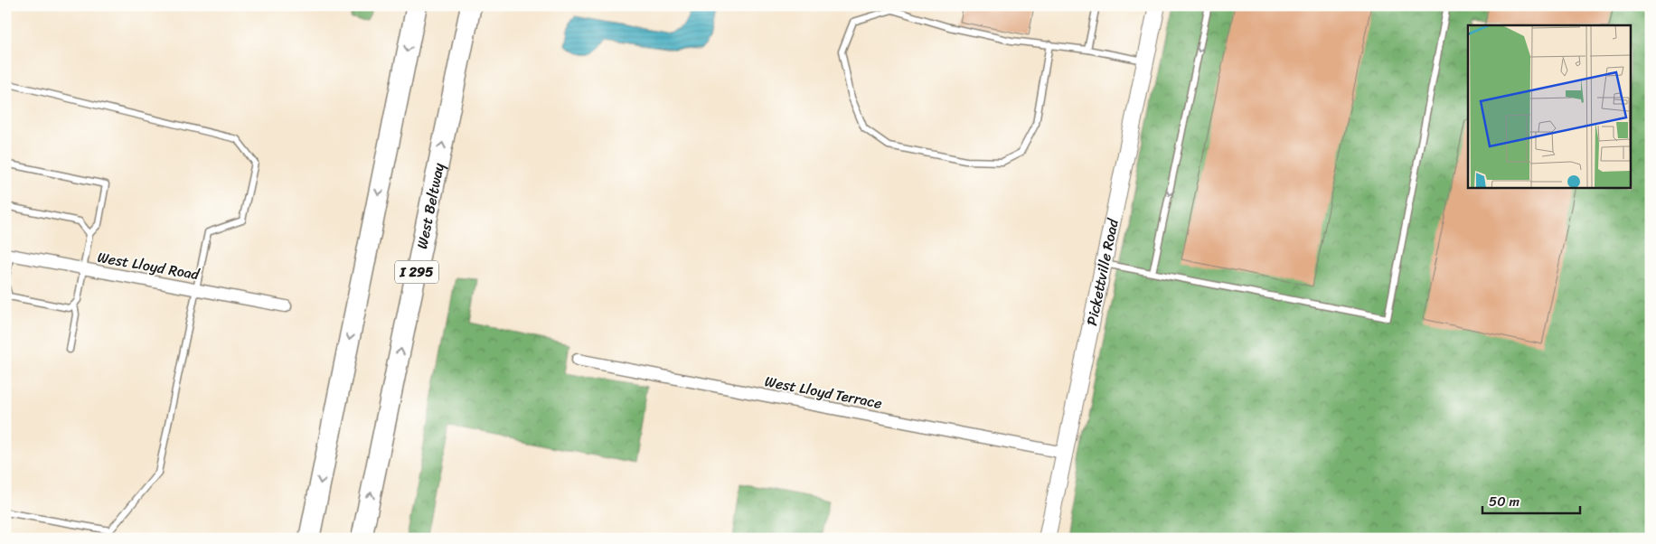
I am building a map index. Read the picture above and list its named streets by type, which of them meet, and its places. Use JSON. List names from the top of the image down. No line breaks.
{"streets":{"highway":["West Beltway","I 295"],"street":["West Lloyd Road","Pickettville Road","West Lloyd Terrace"]},"crossings":[["Pickettville Road","West Lloyd Terrace"]],"scale_bar":"50 m"}
